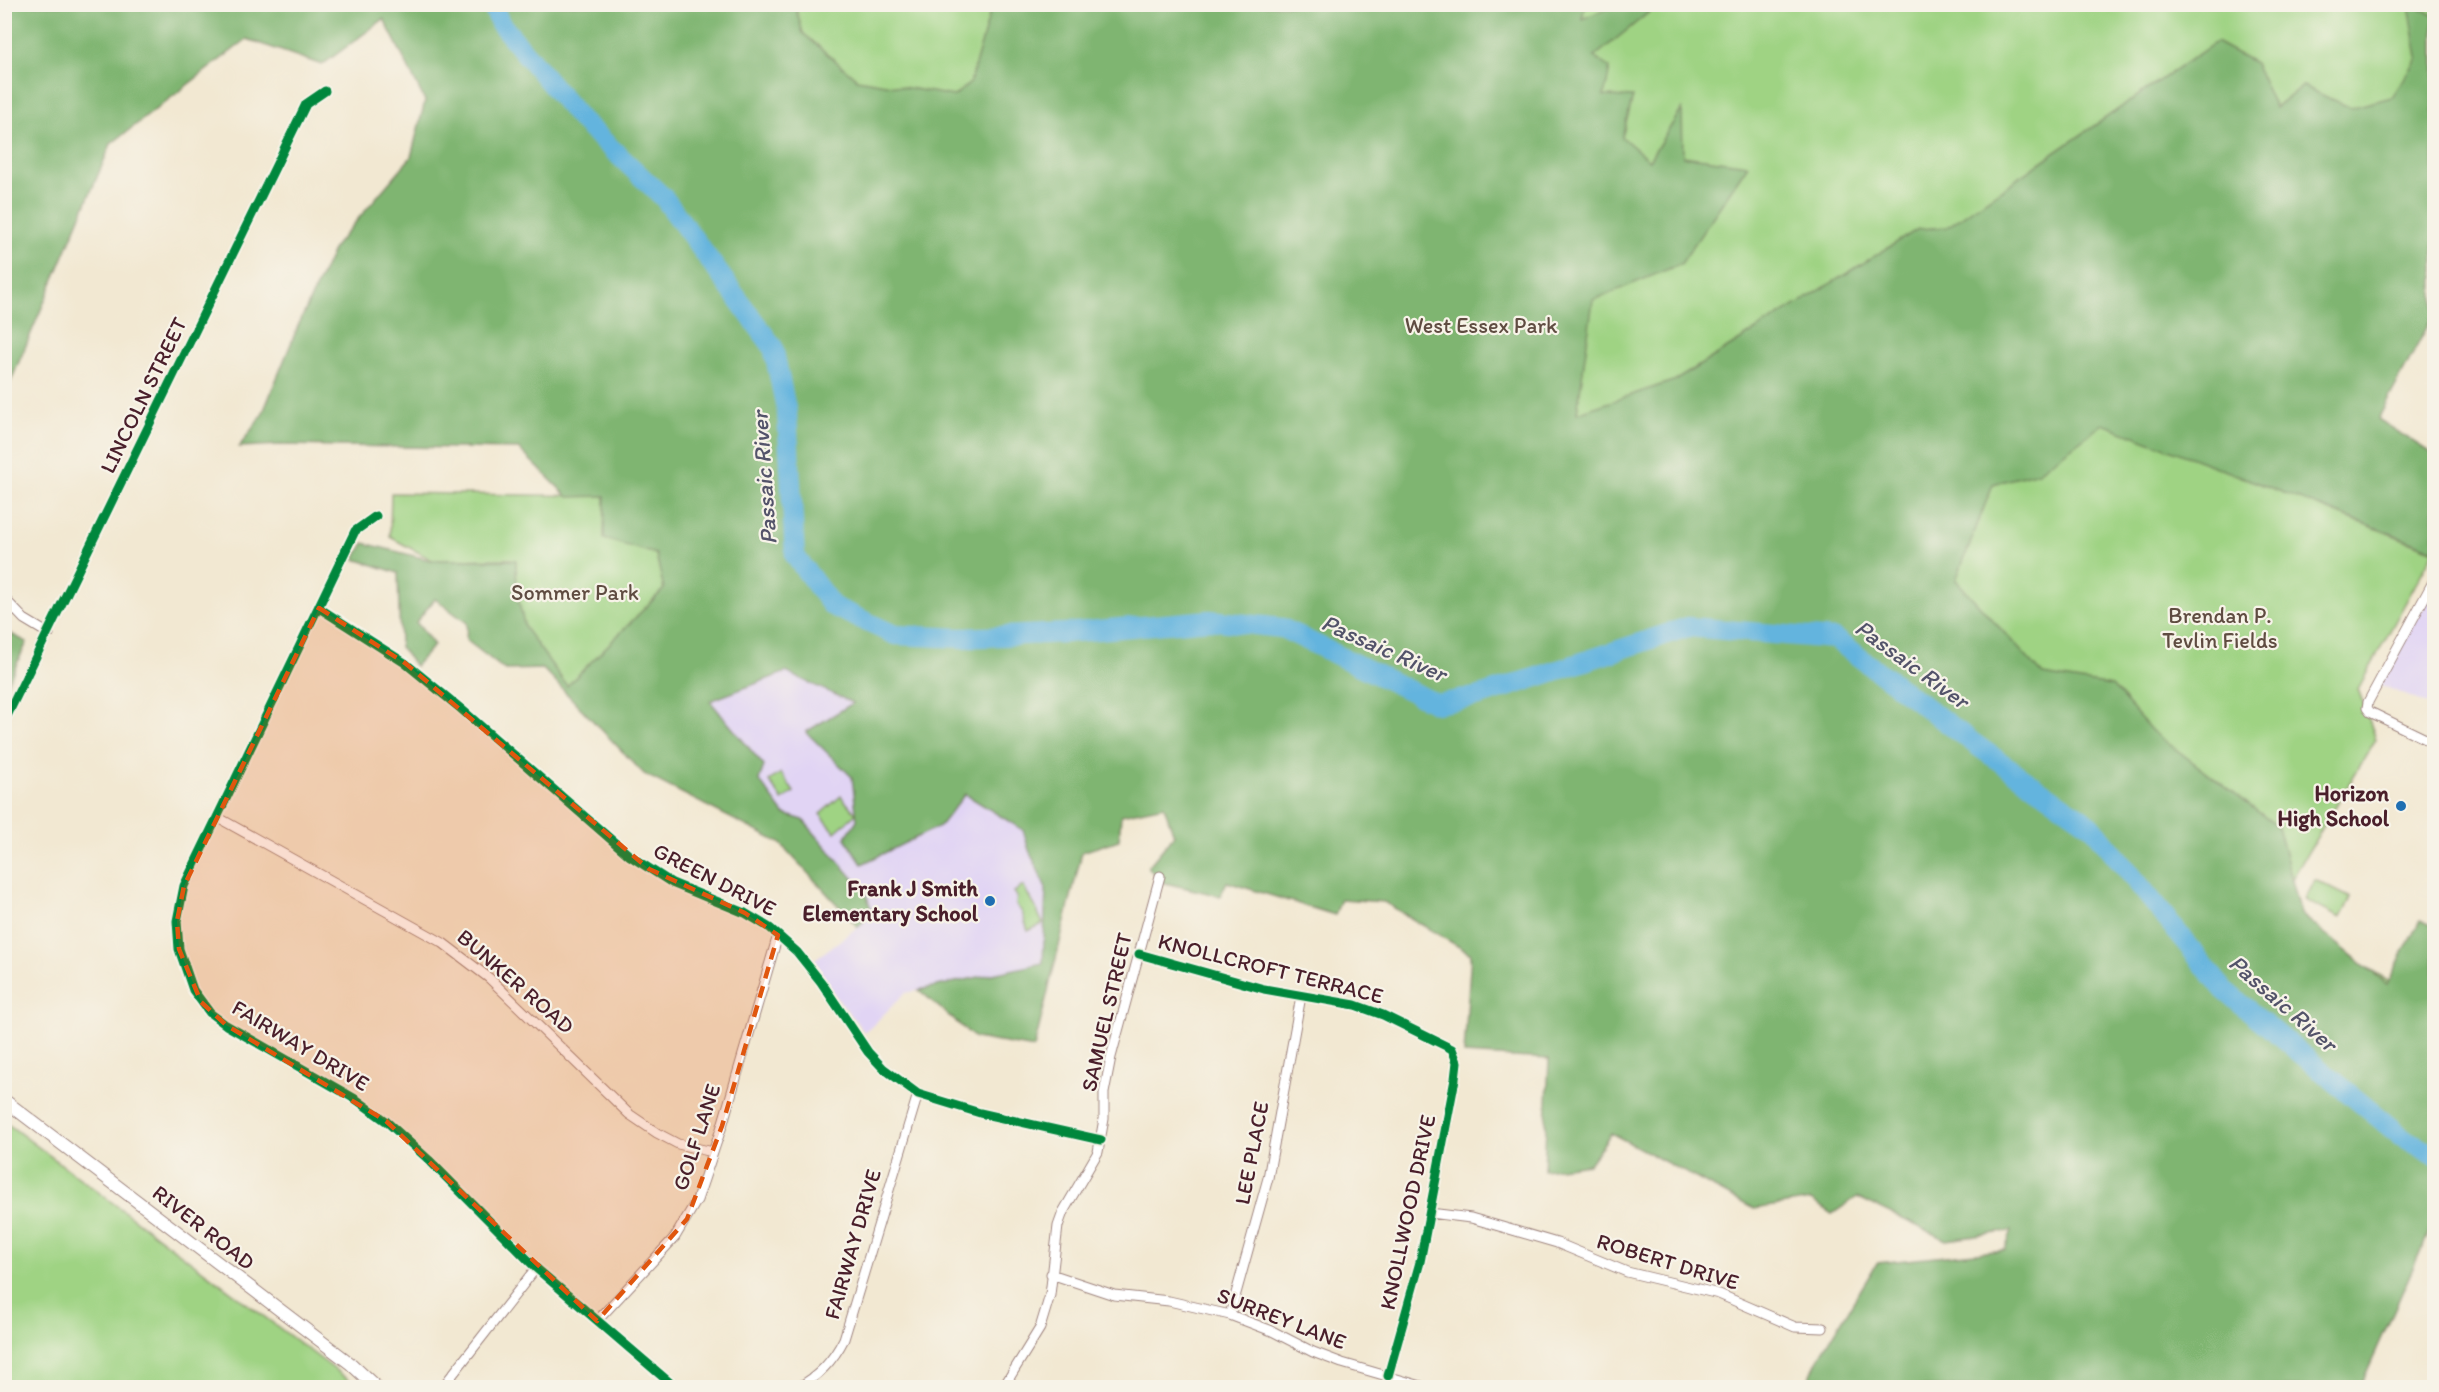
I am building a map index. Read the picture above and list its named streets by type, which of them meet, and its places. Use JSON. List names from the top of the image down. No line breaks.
{"streets":{"street":["LINCOLN STREET","GREEN DRIVE","KNOLLCROFT TERRACE","BUNKER ROAD","SAMUEL STREET","FAIRWAY DRIVE","GOLF LANE","LEE PLACE","KNOLLWOOD DRIVE","RIVER ROAD","ROBERT DRIVE","SURREY LANE"]},"crossings":[["GREEN DRIVE","SAMUEL STREET"],["GREEN DRIVE","FAIRWAY DRIVE"],["GREEN DRIVE","GOLF LANE"],["KNOLLCROFT TERRACE","SAMUEL STREET"],["KNOLLCROFT TERRACE","LEE PLACE"],["KNOLLCROFT TERRACE","KNOLLWOOD DRIVE"],["BUNKER ROAD","FAIRWAY DRIVE"],["BUNKER ROAD","GOLF LANE"],["SAMUEL STREET","SURREY LANE"],["FAIRWAY DRIVE","GOLF LANE"],["LEE PLACE","SURREY LANE"],["KNOLLWOOD DRIVE","ROBERT DRIVE"],["KNOLLWOOD DRIVE","SURREY LANE"]],"water":["Passaic River"],"parks":["West Essex Park","Sommer Park","Brendan P. Tevlin Fields"],"places":["Horizon High School","Frank J Smith Elementary School"]}
